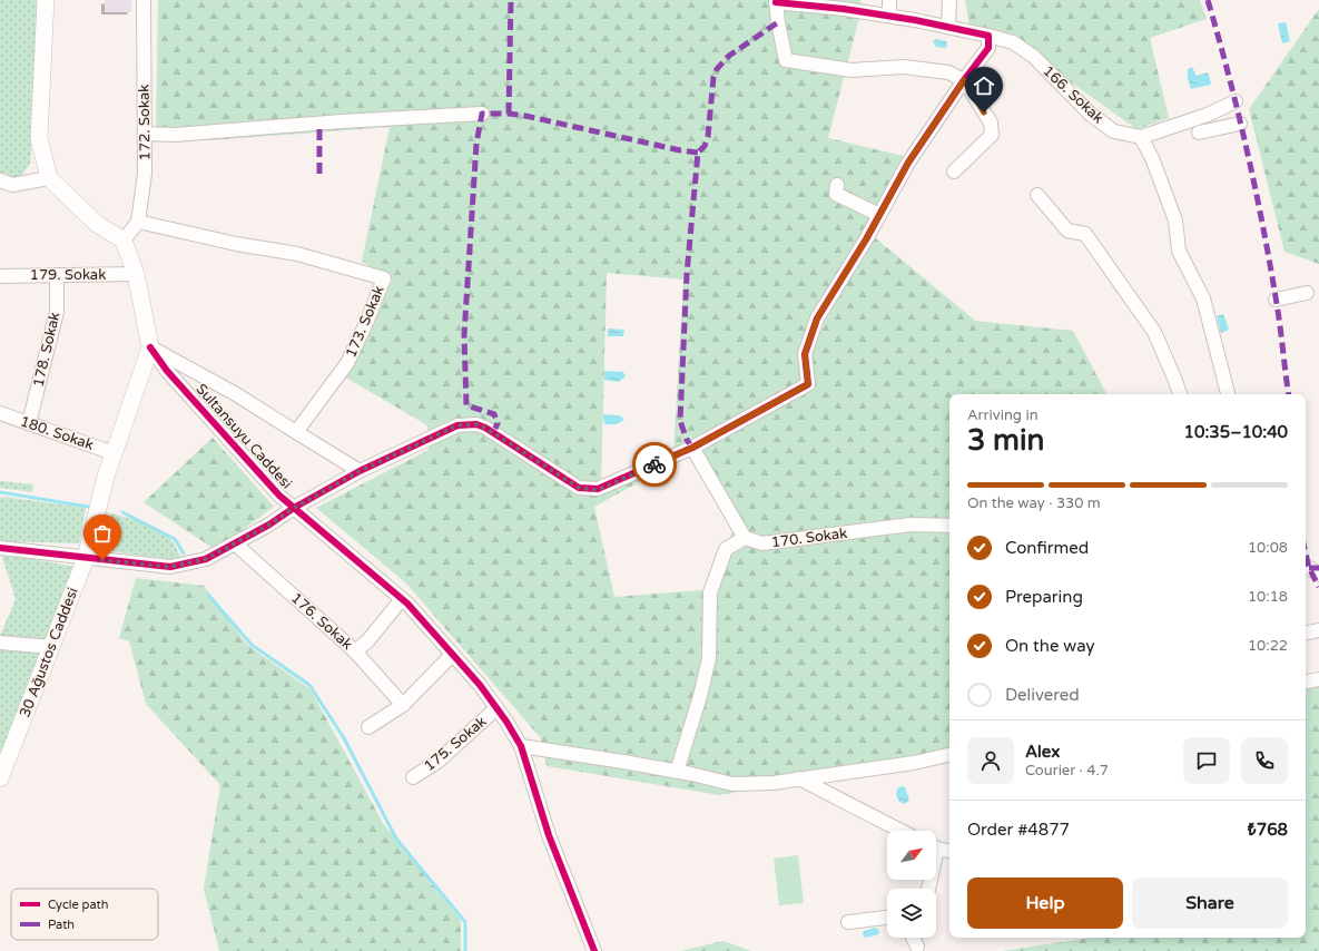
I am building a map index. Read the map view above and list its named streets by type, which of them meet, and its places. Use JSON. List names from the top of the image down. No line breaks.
{"streets":{"main road":["Sultansuyu Caddesi","30 Ağustos Caddesi"],"street":["166. Sokak","172. Sokak","179. Sokak","173. Sokak","178. Sokak","180. Sokak","170. Sokak","176. Sokak","175. Sokak"]},"crossings":[["172. Sokak","173. Sokak"],["172. Sokak","Sultansuyu Caddesi"],["179. Sokak","178. Sokak"],["179. Sokak","Sultansuyu Caddesi"],["178. Sokak","180. Sokak"],["180. Sokak","30 Ağustos Caddesi"],["Sultansuyu Caddesi","176. Sokak"],["Sultansuyu Caddesi","30 Ağustos Caddesi"]],"legend":["Cycle path","Path"],"north":"top right","page":{"heading":["3 min","Arriving in","10:35–10:40"],"panel":["Alex","Courier · 4.7","Order #4877","₺768"],"bar":"On the way · 330 m","list":[["Confirmed","10:08"],["Preparing","10:18"],["On the way","10:22"],"Delivered"],"buttons":["Help","Share"]}}
